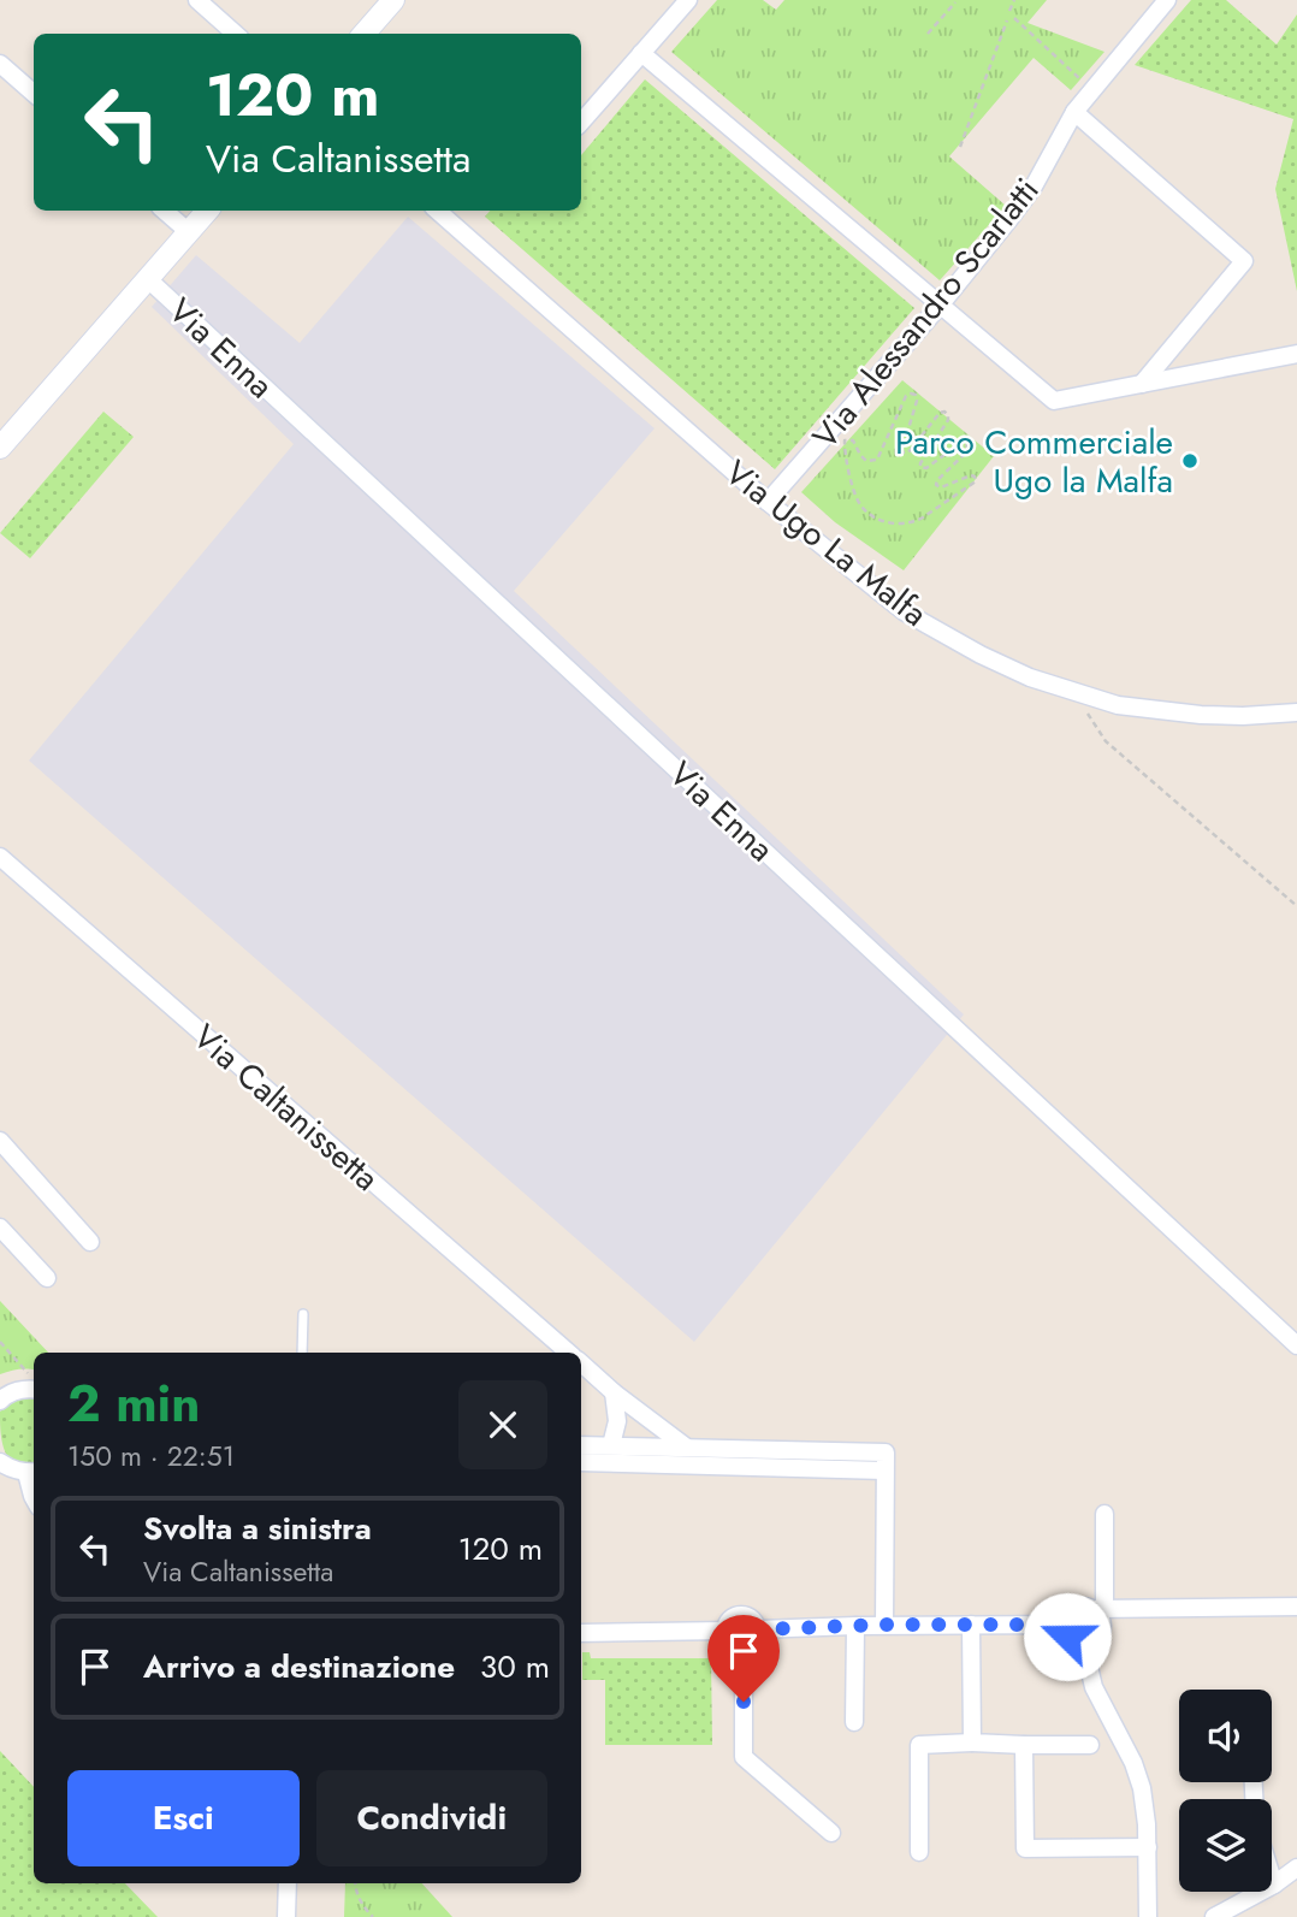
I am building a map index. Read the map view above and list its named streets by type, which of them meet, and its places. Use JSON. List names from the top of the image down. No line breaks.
{"streets":{"street":["Via Alessandro Scarlatti","Via Enna","Via Ugo La Malfa","Via Caltanissetta"]},"crossings":[["Via Alessandro Scarlatti","Via Ugo La Malfa"]],"places":["Parco Commerciale Ugo la Malfa"],"page":{"turn":["120 m","Via Caltanissetta"],"heading":["2 min","150 m · 22:51"],"list":[{"name":"Svolta a sinistra","note":"Via Caltanissetta","value":"120 m"},{"name":"Arrivo a destinazione","value":"30 m"}],"buttons":["Esci","Condividi"]}}
